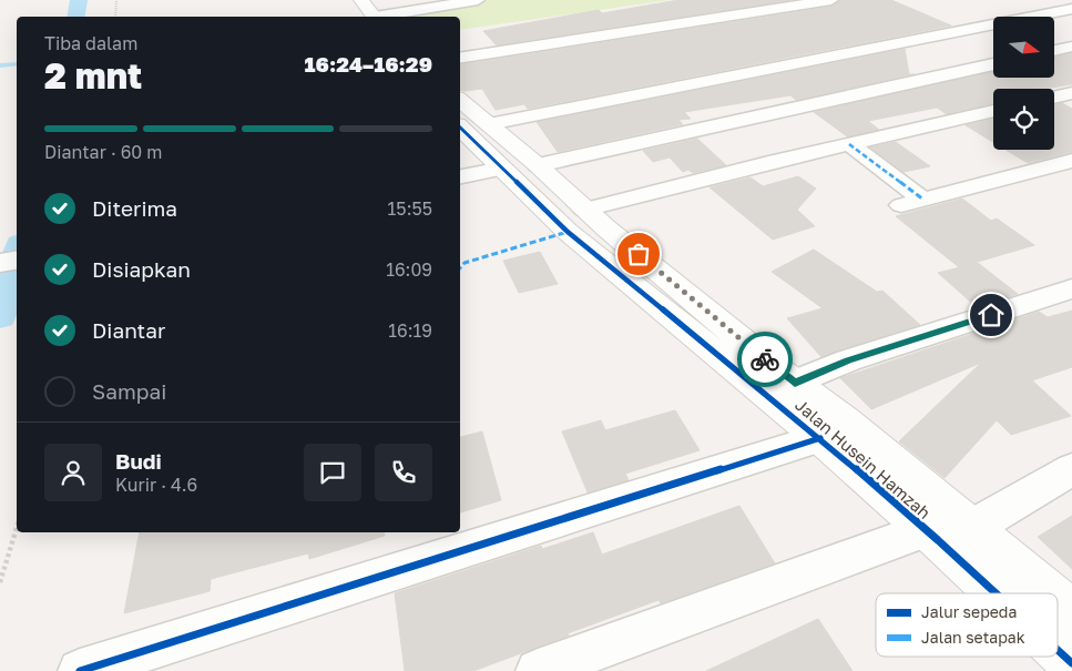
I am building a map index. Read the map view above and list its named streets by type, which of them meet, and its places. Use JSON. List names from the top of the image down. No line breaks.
{"streets":{"street":["Jalan Husein Hamzah"]},"legend":["Jalur sepeda","Jalan setapak"],"north":"right","page":{"heading":["2 mnt","Tiba dalam","16:24–16:29"],"panel":["Budi","Kurir · 4.6"],"bar":"Diantar · 60 m","list":[["Diterima","15:55"],["Disiapkan","16:09"],["Diantar","16:19"],"Sampai"]}}
